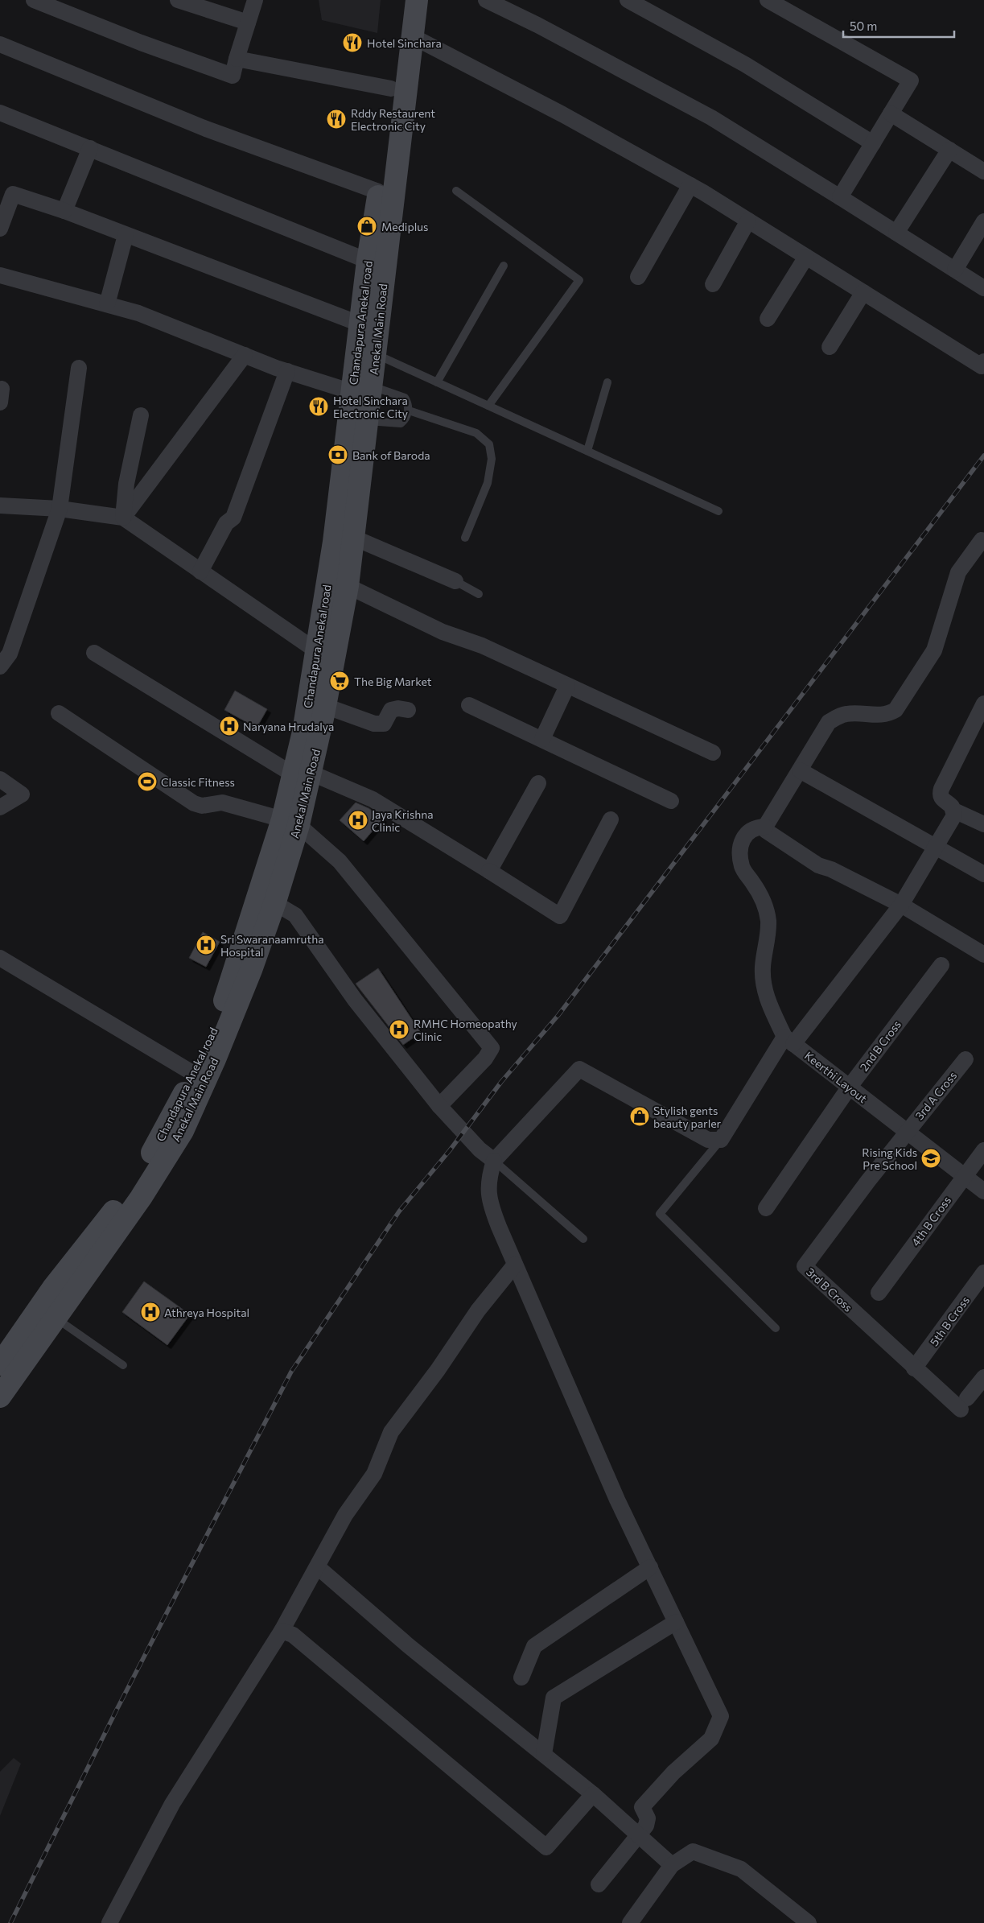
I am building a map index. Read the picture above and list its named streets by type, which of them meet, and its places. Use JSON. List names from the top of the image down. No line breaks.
{"streets":{"main road":["Chandapura Anekal road","Anekal Main Road"],"street":["2nd B Cross","Keerthi Layout","3rd A Cross","4th B Cross","3rd B Cross","5th B Cross"]},"crossings":[["Chandapura Anekal road","Anekal Main Road"],["2nd B Cross","Keerthi Layout"],["Keerthi Layout","3rd A Cross"],["Keerthi Layout","4th B Cross"],["Keerthi Layout","3rd B Cross"],["3rd A Cross","3rd B Cross"],["3rd B Cross","5th B Cross"]],"places":{"restaurant":["Hotel Sinchara","Rddy Restaurent Electronic City","Hotel Sinchara Electronic City"],"shop":["Mediplus","Stylish gents beauty parler"],"bank":["Bank of Baroda"],"supermarket":["The Big Market"],"hospital":["Naryana Hrudalya","Jaya Krishna Clinic","Sri Swaranaamrutha Hospital","RMHC Homeopathy Clinic","Athreya Hospital"],"sports":["Classic Fitness"],"school or university":["Rising Kids Pre School"]},"scale_bar":"50 m"}
